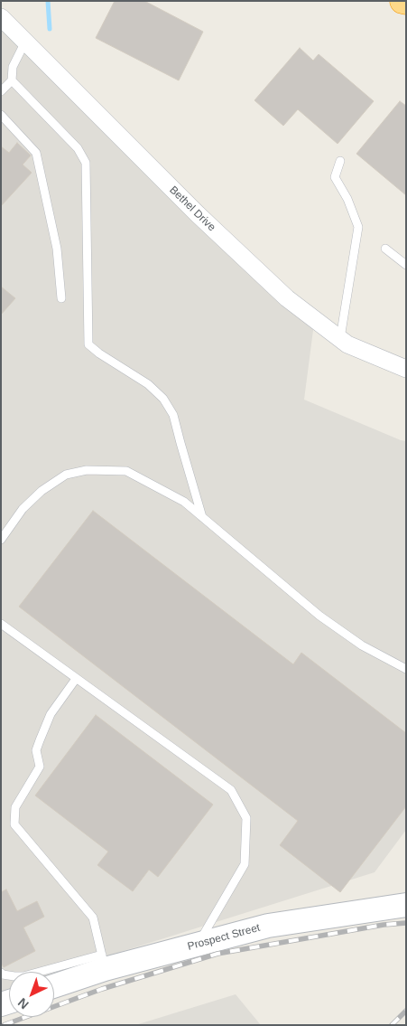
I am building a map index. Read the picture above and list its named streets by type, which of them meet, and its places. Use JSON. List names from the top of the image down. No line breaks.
{"streets":{"street":["Bethel Drive","Prospect Street"]},"north":"bottom left"}
